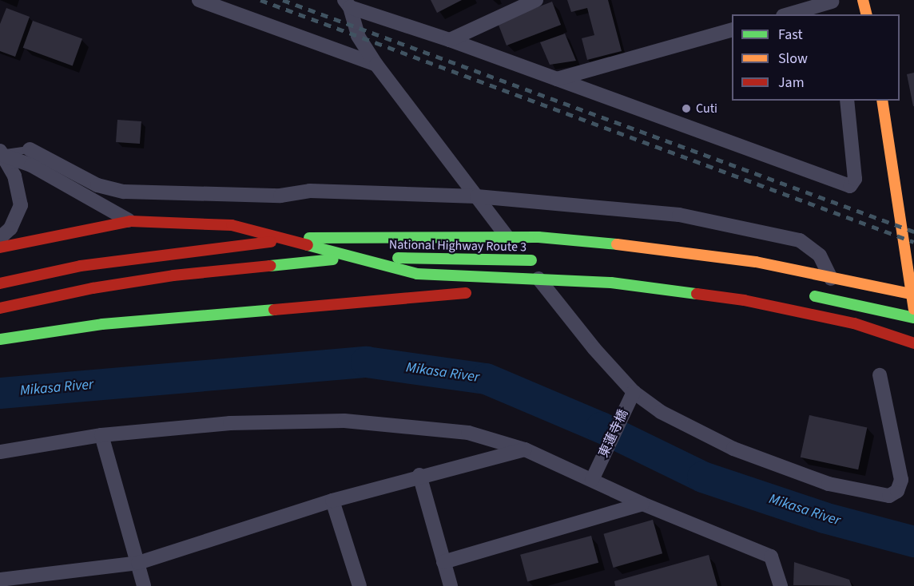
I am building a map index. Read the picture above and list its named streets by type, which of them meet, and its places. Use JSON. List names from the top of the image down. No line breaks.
{"streets":{"main road":["National Highway Route 3"],"street":["東蓮寺橋"]},"water":["Mikasa River"],"places":["Cuti"],"legend":["Fast","Slow","Jam"]}
